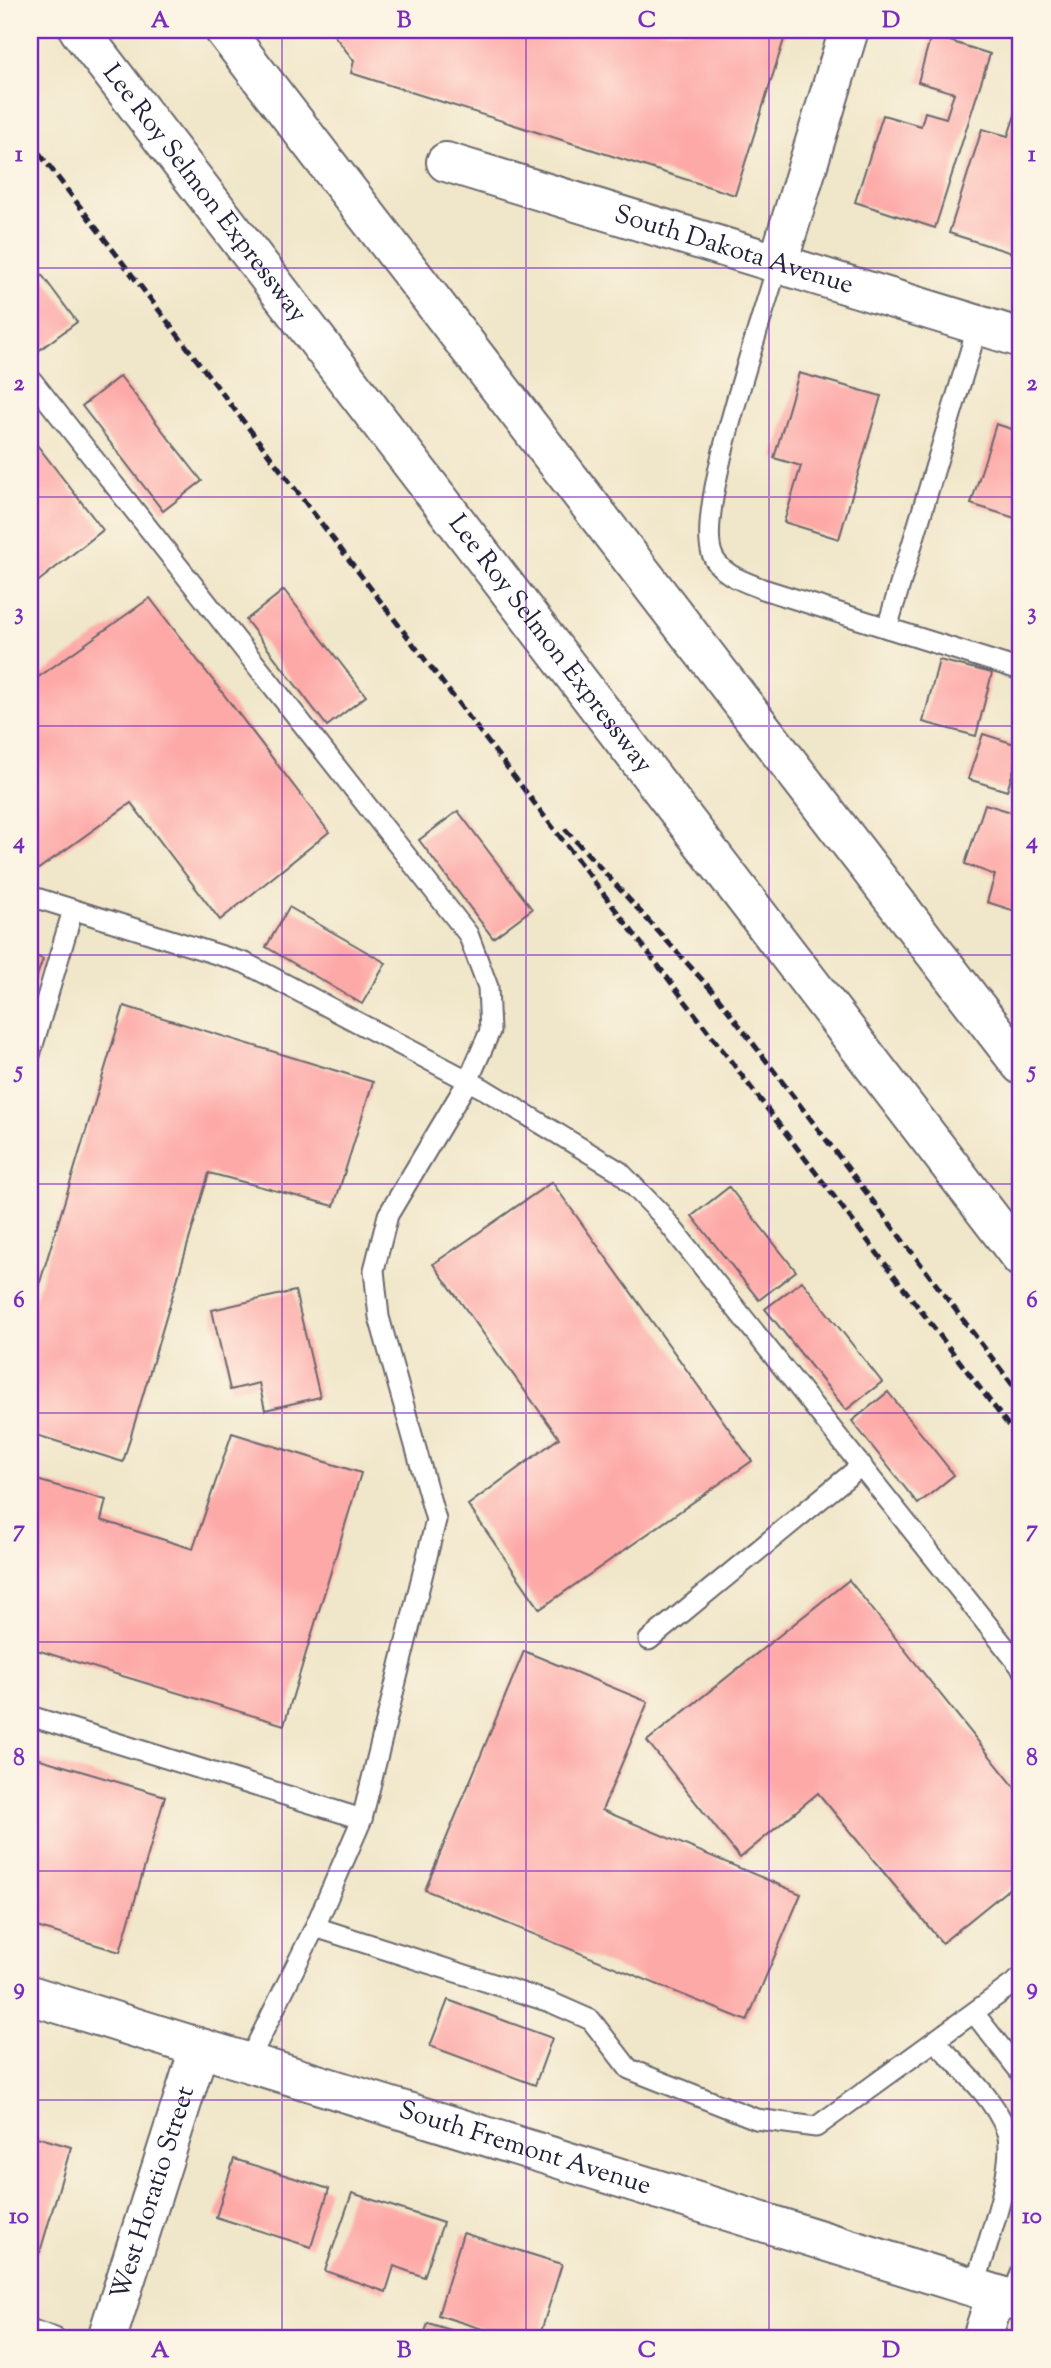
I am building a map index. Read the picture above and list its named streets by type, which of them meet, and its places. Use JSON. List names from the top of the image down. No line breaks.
{"streets":{"main road":["Lee Roy Selmon Expressway","South Dakota Avenue","South Fremont Avenue","West Horatio Street"]},"crossings":[["South Fremont Avenue","West Horatio Street"]],"grid":{"columns":["A","B","C","D"],"rows":["1","2","3","4","5","6","7","8","9","10"]}}
